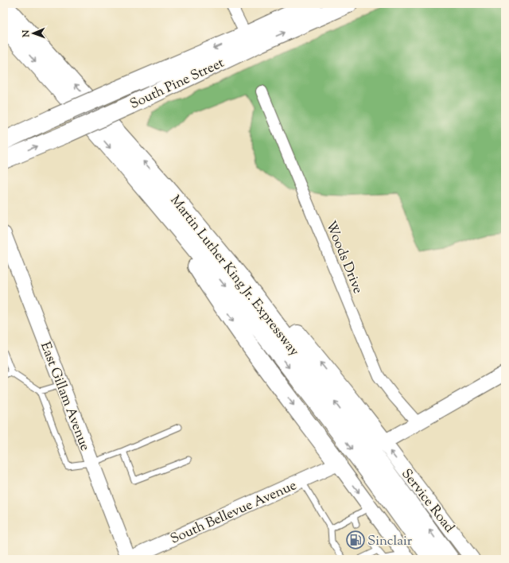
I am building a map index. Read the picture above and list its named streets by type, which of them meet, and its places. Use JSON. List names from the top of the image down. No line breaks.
{"streets":{"main road":["South Pine Street","Martin Luther King Jr. Expressway"],"street":["Woods Drive","East Gillam Avenue","Service Road","South Bellevue Avenue"]},"crossings":[["East Gillam Avenue","South Bellevue Avenue"]],"places":{"fuel station":["Sinclair"]},"north":"left"}
